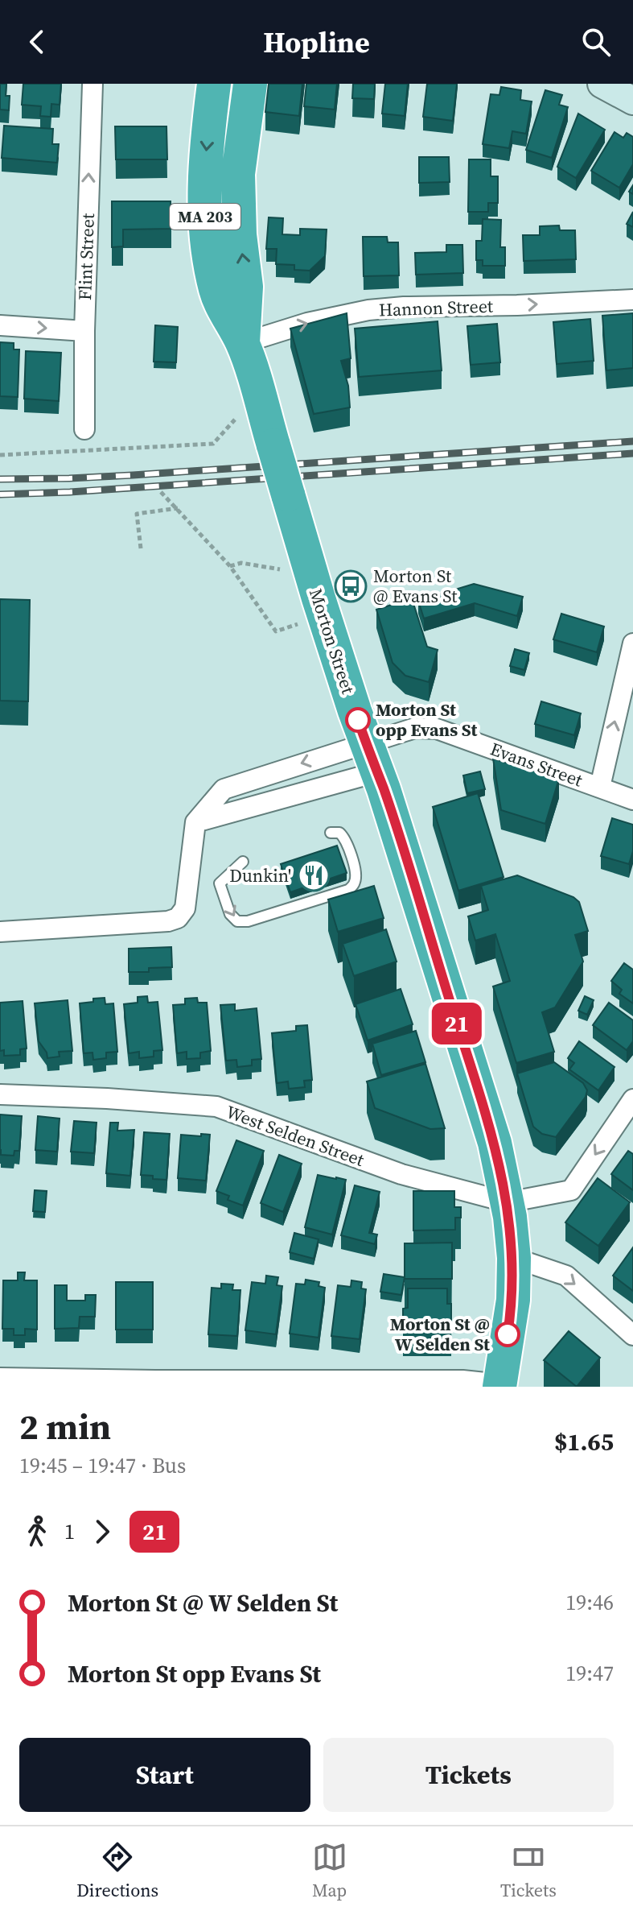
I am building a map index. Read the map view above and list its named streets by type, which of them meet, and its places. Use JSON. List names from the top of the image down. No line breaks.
{"streets":{"highway":["MA 203","Morton Street"],"street":["Flint Street","Hannon Street","Evans Street","West Selden Street"]},"crossings":[["Hannon Street","Morton Street"],["Morton Street","Evans Street"],["Morton Street","West Selden Street"]],"one_way":["Flint Street","Hannon Street"],"places":{"bus stop":["Morton St @ Evans St"],"other":["Morton St opp Evans St","Morton St @ W Selden St"],"restaurant":["Dunkin'"]},"lines":["bus line 21"],"page":{"header":"Hopline","on_map":"21","heading":["2 min","19:45 – 19:47 · Bus","$1.65"],"legs":["1","21"],"list":[{"name":"Morton St @ W Selden St","value":"19:46"},{"name":"Morton St opp Evans St","value":"19:47"}],"buttons":["Start","Tickets"],"tabs":["Directions","Map","Tickets"]}}
